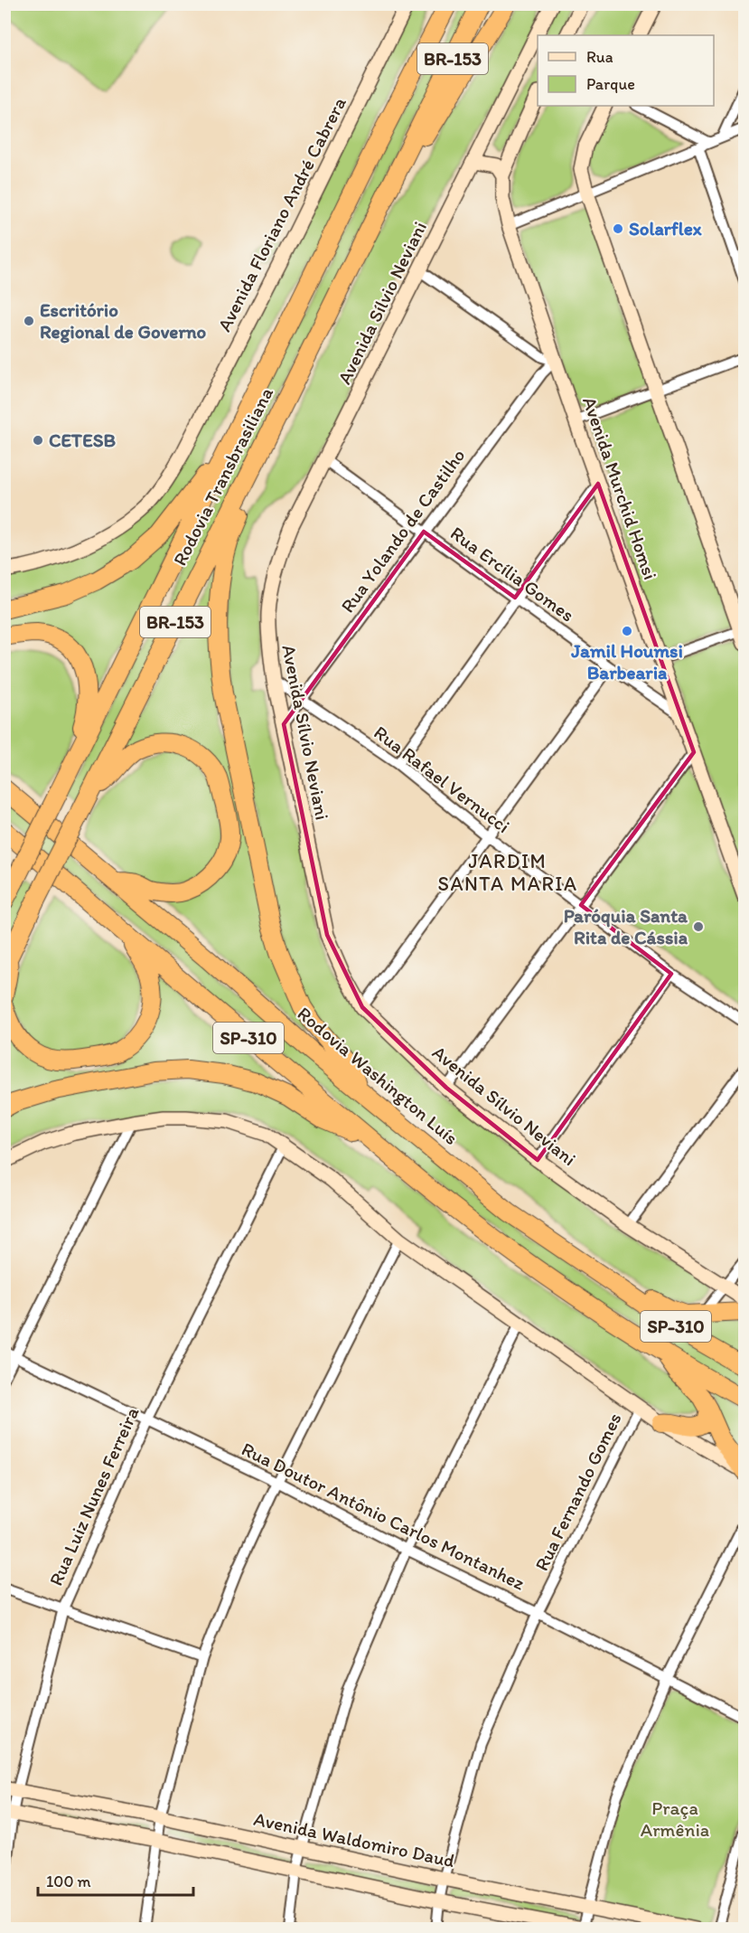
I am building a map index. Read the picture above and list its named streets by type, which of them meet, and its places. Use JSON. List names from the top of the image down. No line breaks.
{"streets":{"highway":["BR-153","Rodovia Transbrasiliana","SP-310","Rodovia Washington Luís"],"main road":["Avenida Floriano André Cabrera","Avenida Sílvio Neviani","Avenida Murchid Homsi","Avenida Waldomiro Daud"],"street":["Rua Yolando de Castilho","Rua Ercília Gomes","Rua Rafael Vernucci","Rua Fernando Gomes","Rua Luiz Nunes Ferreira","Rua Doutor Antônio Carlos Montanhez"]},"crossings":[["Avenida Sílvio Neviani","Rua Yolando de Castilho"],["Avenida Sílvio Neviani","Rua Ercília Gomes"],["Avenida Sílvio Neviani","Rua Rafael Vernucci"],["Avenida Murchid Homsi","Rua Yolando de Castilho"],["Avenida Murchid Homsi","Rua Ercília Gomes"],["Rua Yolando de Castilho","Rua Ercília Gomes"],["Rua Yolando de Castilho","Rua Rafael Vernucci"],["Rua Fernando Gomes","Rua Doutor Antônio Carlos Montanhez"],["Rua Fernando Gomes","Avenida Waldomiro Daud"],["Rua Luiz Nunes Ferreira","Rua Doutor Antônio Carlos Montanhez"],["Rua Luiz Nunes Ferreira","Avenida Waldomiro Daud"]],"districts":["JARDIM SANTA MARIA"],"parks":["Praça Armênia"],"places":["Solarflex","Escritório Regional de Governo","CETESB","Jamil Houmsi Barbearia","Paróquia Santa Rita de Cássia"],"legend":["Rua","Parque"],"scale_bar":"100 m"}
